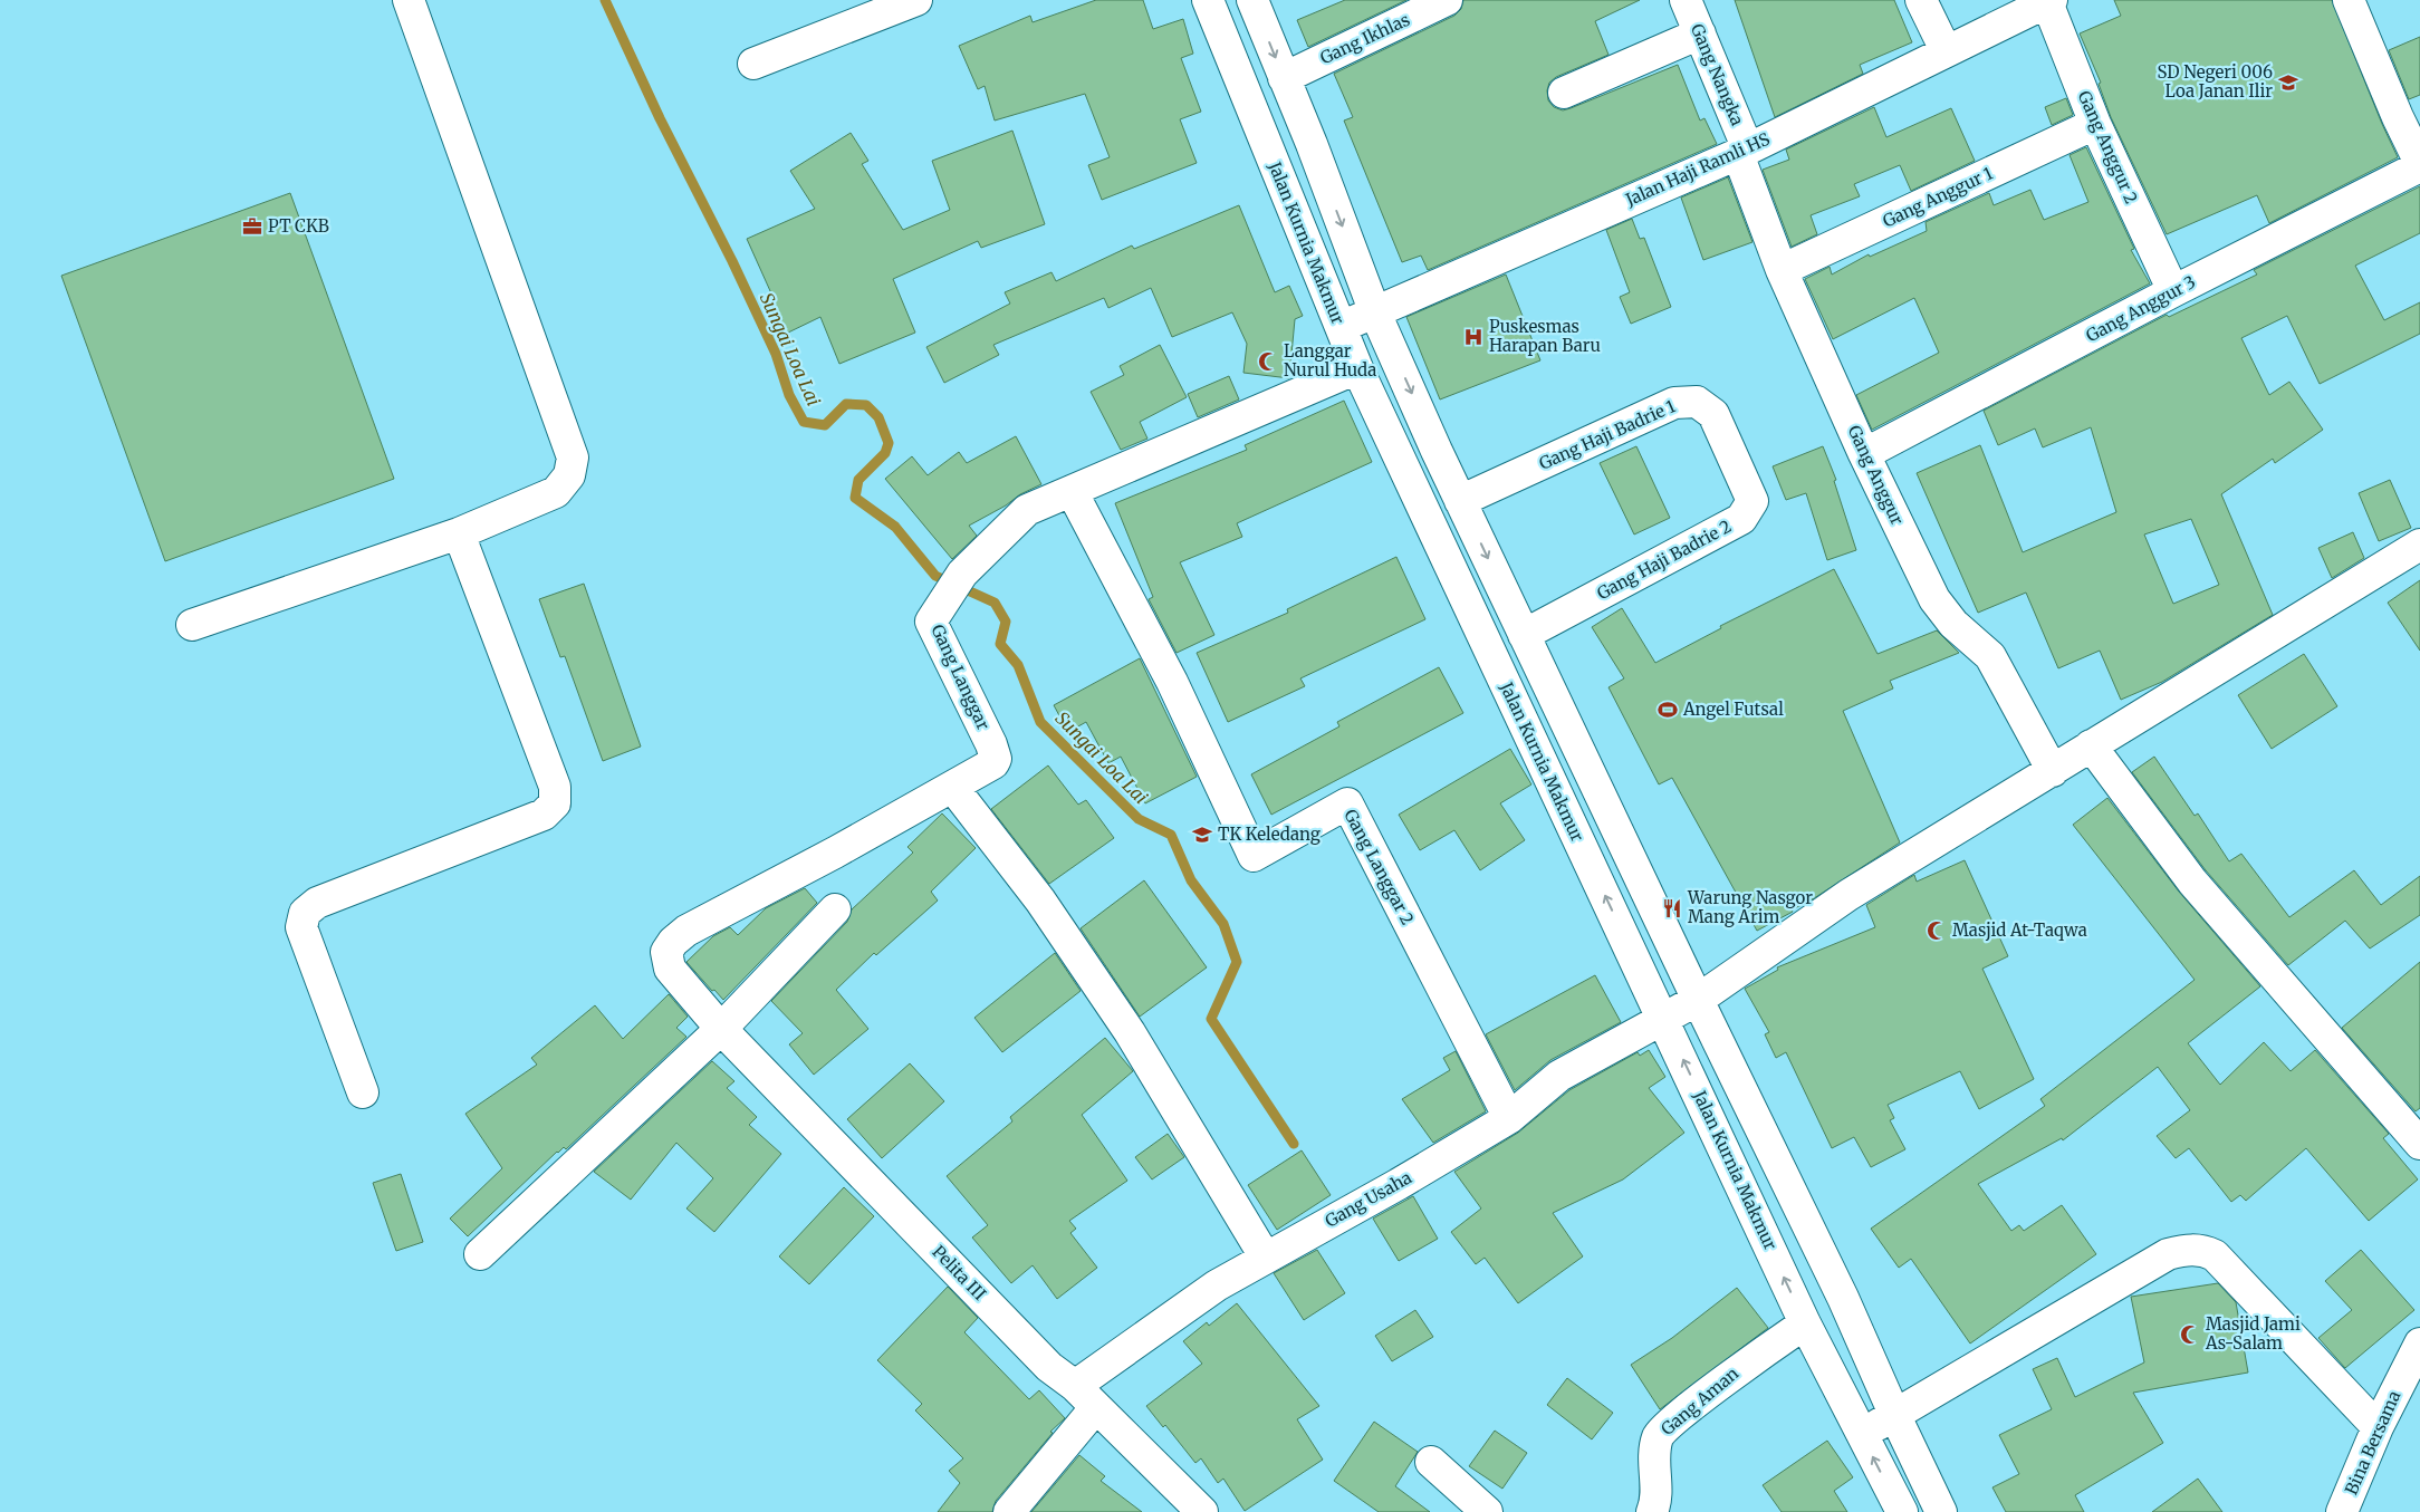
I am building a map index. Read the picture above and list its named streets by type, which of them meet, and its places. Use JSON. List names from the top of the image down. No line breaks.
{"streets":{"street":["Gang Ikhlas","Gang Nangka","Gang Anggur 2","Jalan Haji Ramli HS","Gang Anggur 1","Jalan Kurnia Makmur","Gang Anggur 3","Gang Haji Badrie 1","Gang Anggur","Gang Haji Badrie 2","Gang Langgar","Gang Langgar 2","Gang Usaha","Pelita III","Gang Aman","Bina Bersama"]},"crossings":[["Gang Nangka","Jalan Haji Ramli HS"],["Gang Nangka","Gang Anggur"],["Gang Anggur 2","Jalan Haji Ramli HS"],["Gang Anggur 2","Gang Anggur 1"],["Gang Anggur 2","Gang Anggur 3"],["Jalan Haji Ramli HS","Jalan Kurnia Makmur"],["Jalan Haji Ramli HS","Gang Anggur"],["Gang Anggur 1","Gang Anggur"],["Jalan Kurnia Makmur","Gang Langgar"],["Jalan Kurnia Makmur","Gang Usaha"],["Jalan Kurnia Makmur","Gang Aman"],["Gang Anggur 3","Gang Anggur"],["Gang Haji Badrie 1","Gang Haji Badrie 2"],["Gang Anggur","Gang Usaha"],["Gang Langgar","Gang Langgar 2"],["Gang Langgar","Pelita III"],["Gang Langgar 2","Gang Usaha"],["Gang Usaha","Pelita III"]],"water":["Sungai Loa Lai"],"places":{"school or university":["SD Negeri 006 Loa Janan Ilir","TK Keledang"],"office":["PT CKB"],"hospital":["Puskesmas Harapan Baru"],"mosque":["Langgar Nurul Huda","Masjid At-Taqwa","Masjid Jami As-Salam"],"sports":["Angel Futsal"],"restaurant":["Warung Nasgor Mang Arim"]}}
